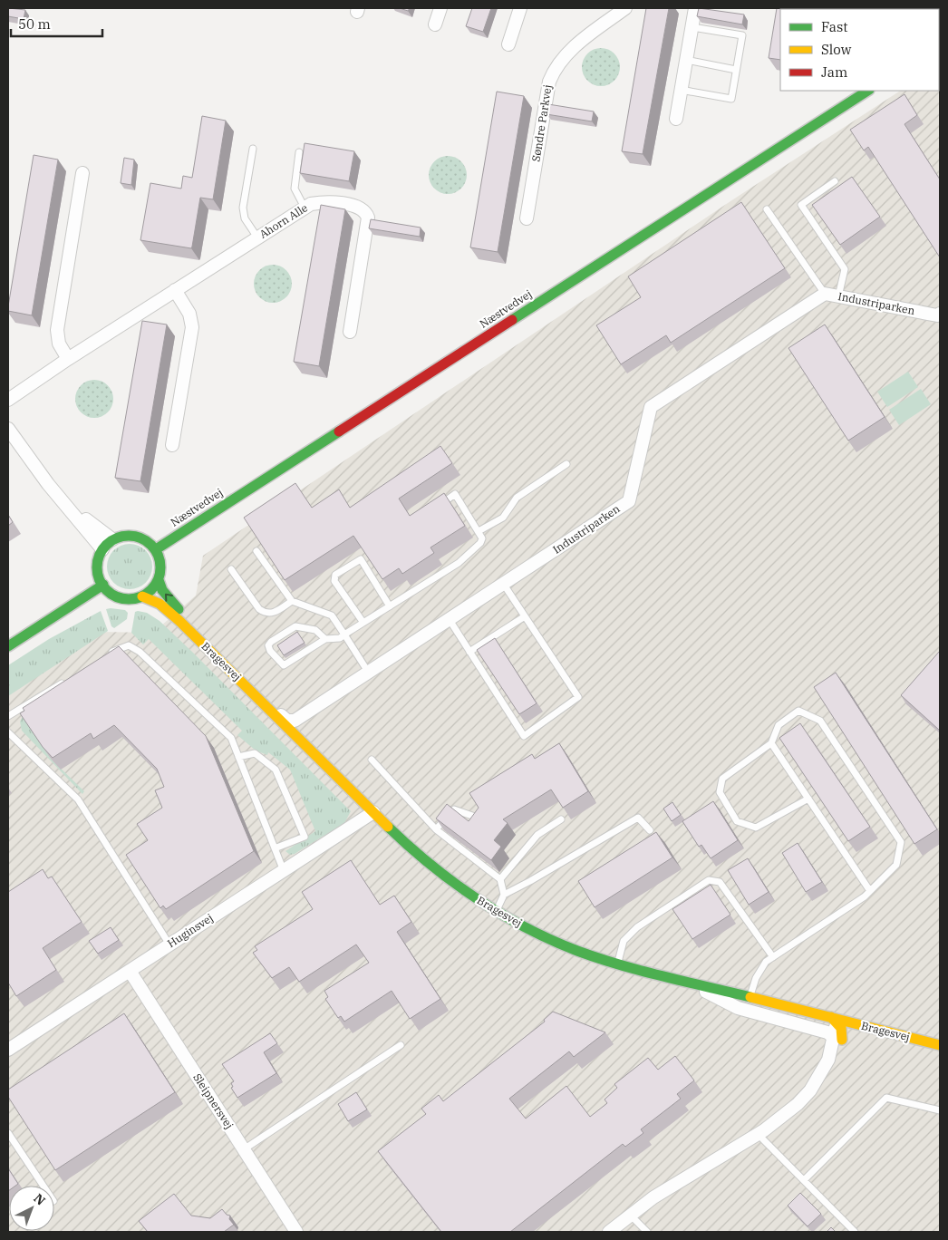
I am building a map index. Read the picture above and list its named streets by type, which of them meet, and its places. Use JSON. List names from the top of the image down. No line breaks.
{"streets":{"main road":["Næstvedvej","Bragesvej"],"street":["Søndre Parkvej","Ahorn Alle","Industriparken","Huginsvej","Sleipnersvej"]},"crossings":[["Industriparken","Bragesvej"],["Næstvedvej","Bragesvej"],["Bragesvej","Huginsvej"],["Huginsvej","Sleipnersvej"]],"legend":["Fast","Slow","Jam"],"scale_bar":"50 m","north":"top right"}
